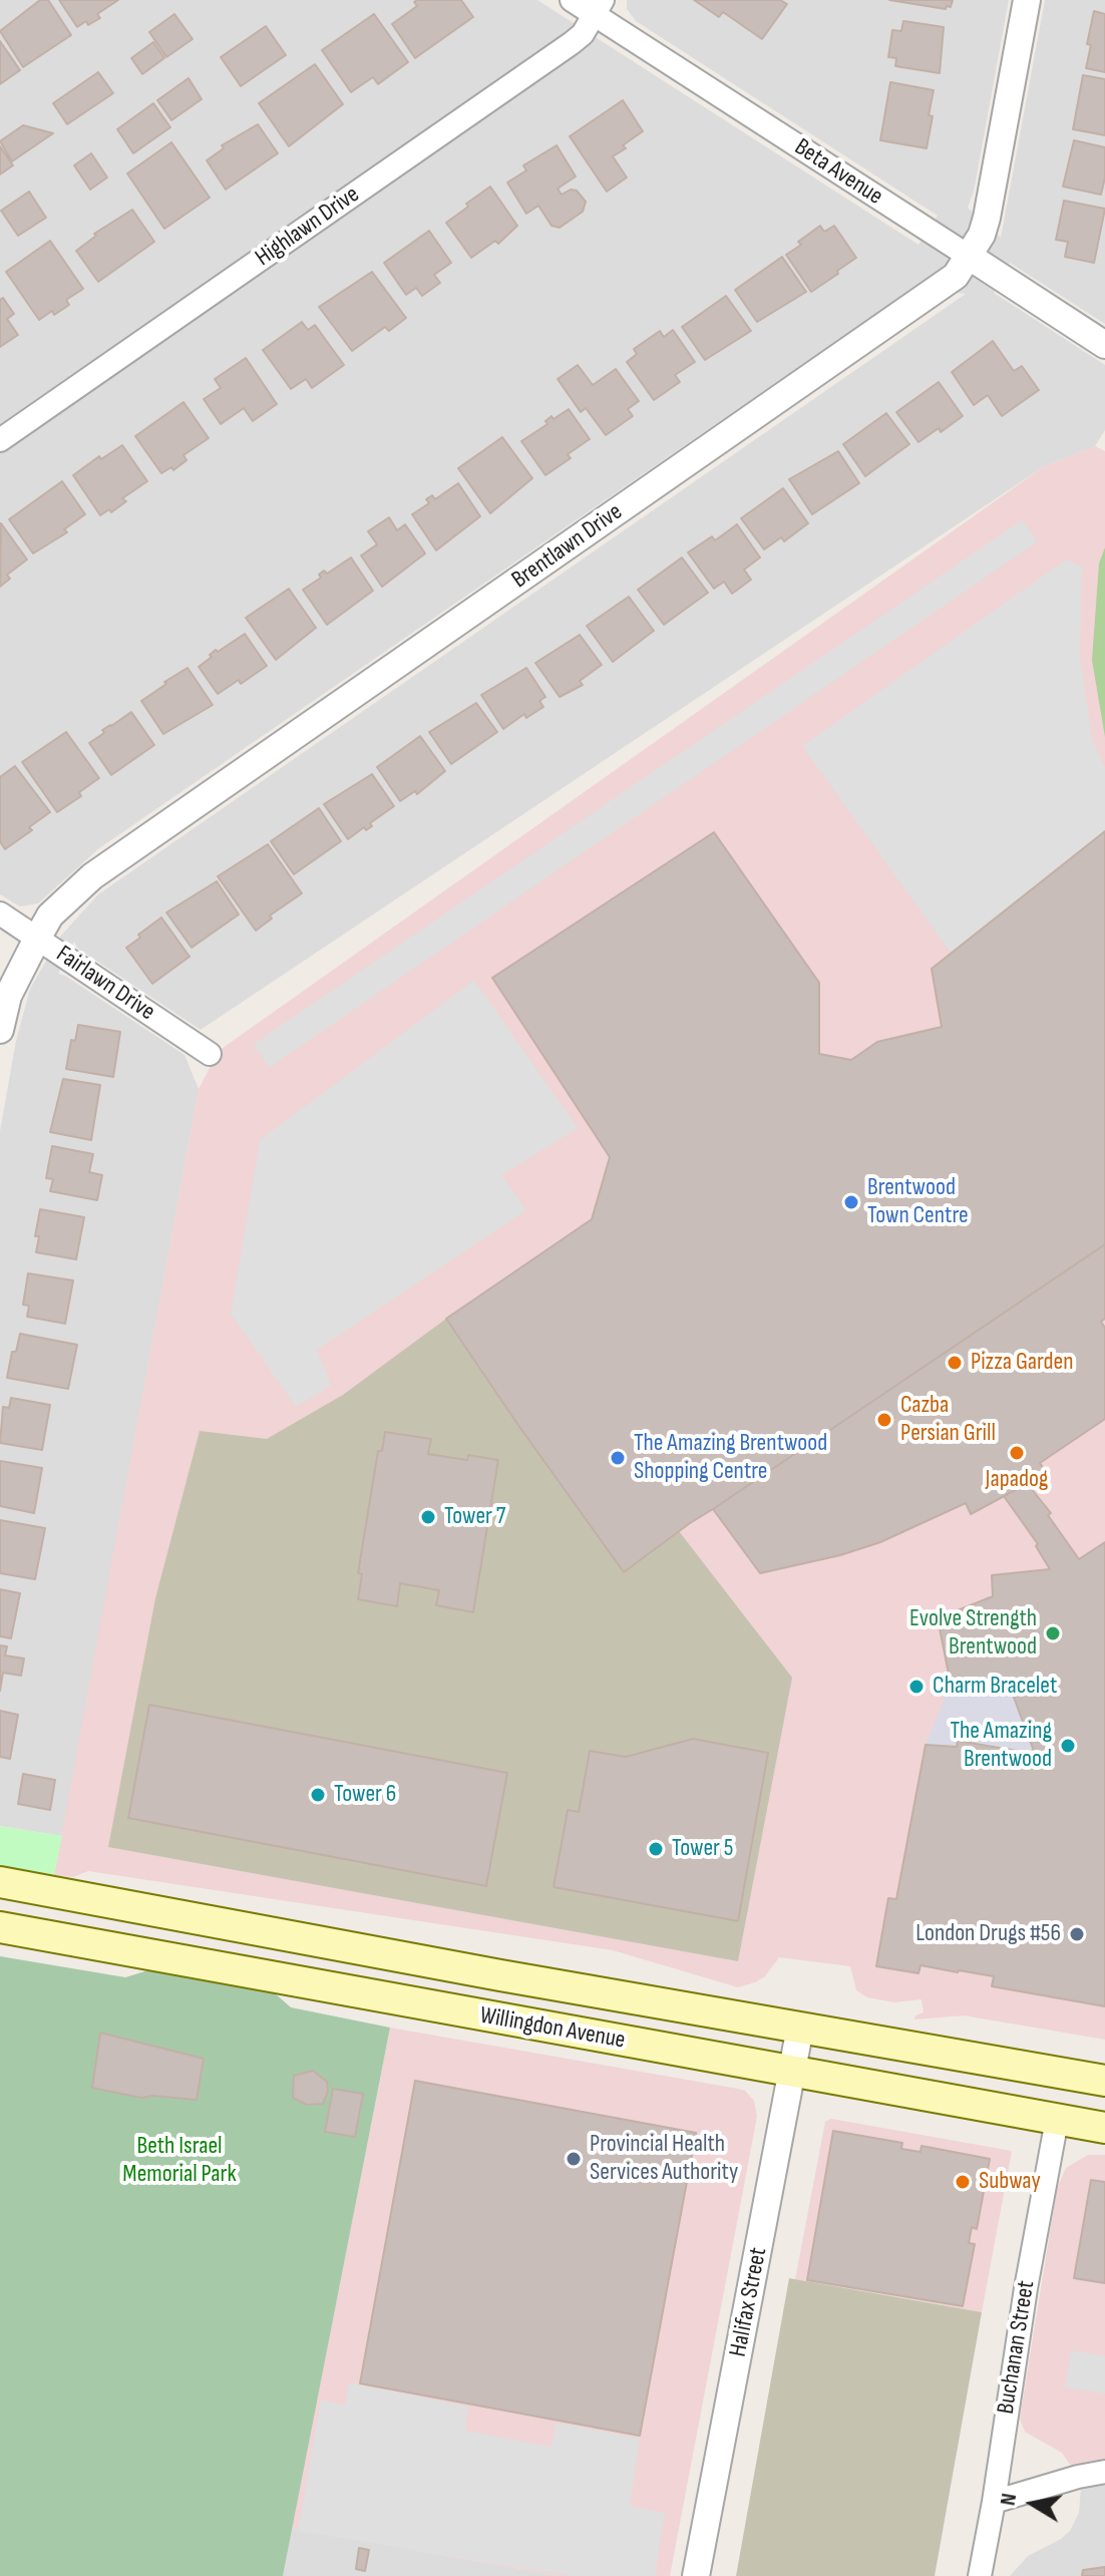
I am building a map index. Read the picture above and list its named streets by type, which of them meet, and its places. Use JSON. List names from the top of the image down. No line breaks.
{"streets":{"main road":["Willingdon Avenue"],"street":["Beta Avenue","Highlawn Drive","Brentlawn Drive","Fairlawn Drive","Halifax Street","Buchanan Street"]},"crossings":[["Beta Avenue","Highlawn Drive"],["Beta Avenue","Brentlawn Drive"],["Brentlawn Drive","Fairlawn Drive"],["Willingdon Avenue","Halifax Street"],["Willingdon Avenue","Buchanan Street"]],"parks":["Beth Israel Memorial Park"],"places":["Brentwood Town Centre","Pizza Garden","Cazba Persian Grill","Japadog","The Amazing Brentwood Shopping Centre","Tower 7","Evolve Strength Brentwood","Charm Bracelet","The Amazing Brentwood","Tower 6","Tower 5","London Drugs #56","Provincial Health Services Authority","Subway"],"north":"left"}
